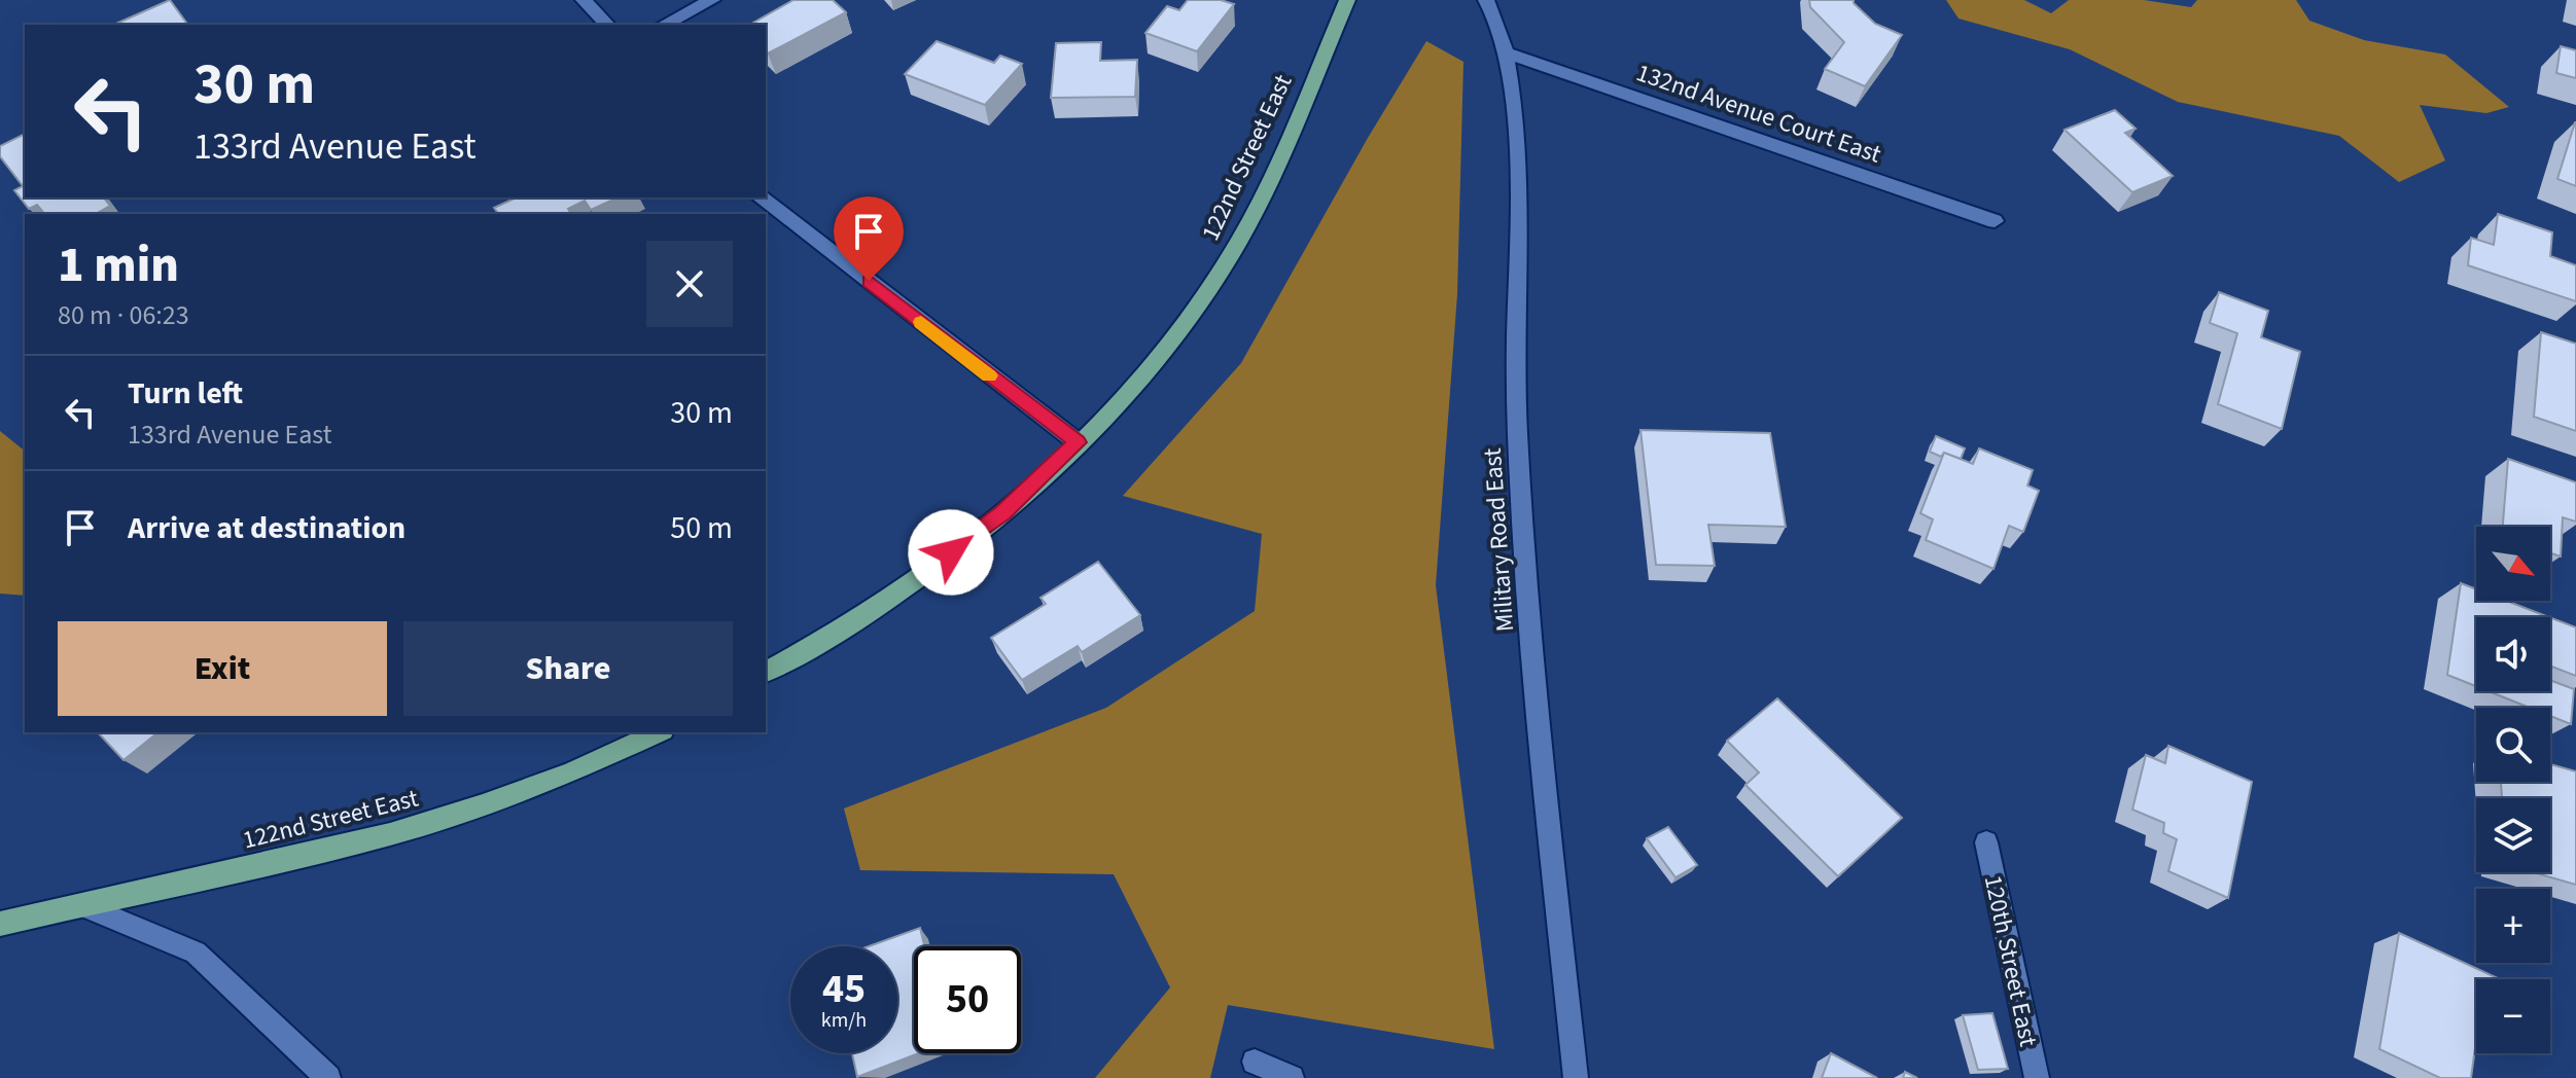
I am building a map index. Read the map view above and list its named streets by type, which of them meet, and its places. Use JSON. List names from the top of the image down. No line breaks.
{"streets":{"main road":["122nd Street East"],"street":["132nd Avenue Court East","Military Road East","120th Street East"]},"crossings":[["132nd Avenue Court East","Military Road East"]],"north":"bottom right","page":{"turn":["30 m","133rd Avenue East"],"heading":["1 min","80 m · 06:23"],"list":[{"name":"Turn left","note":"133rd Avenue East","value":"30 m"},{"name":"Arrive at destination","value":"50 m"}],"map_buttons":["+","−"],"buttons":["Exit","Share"],"speed":"45 km/h","limit":"50"}}
